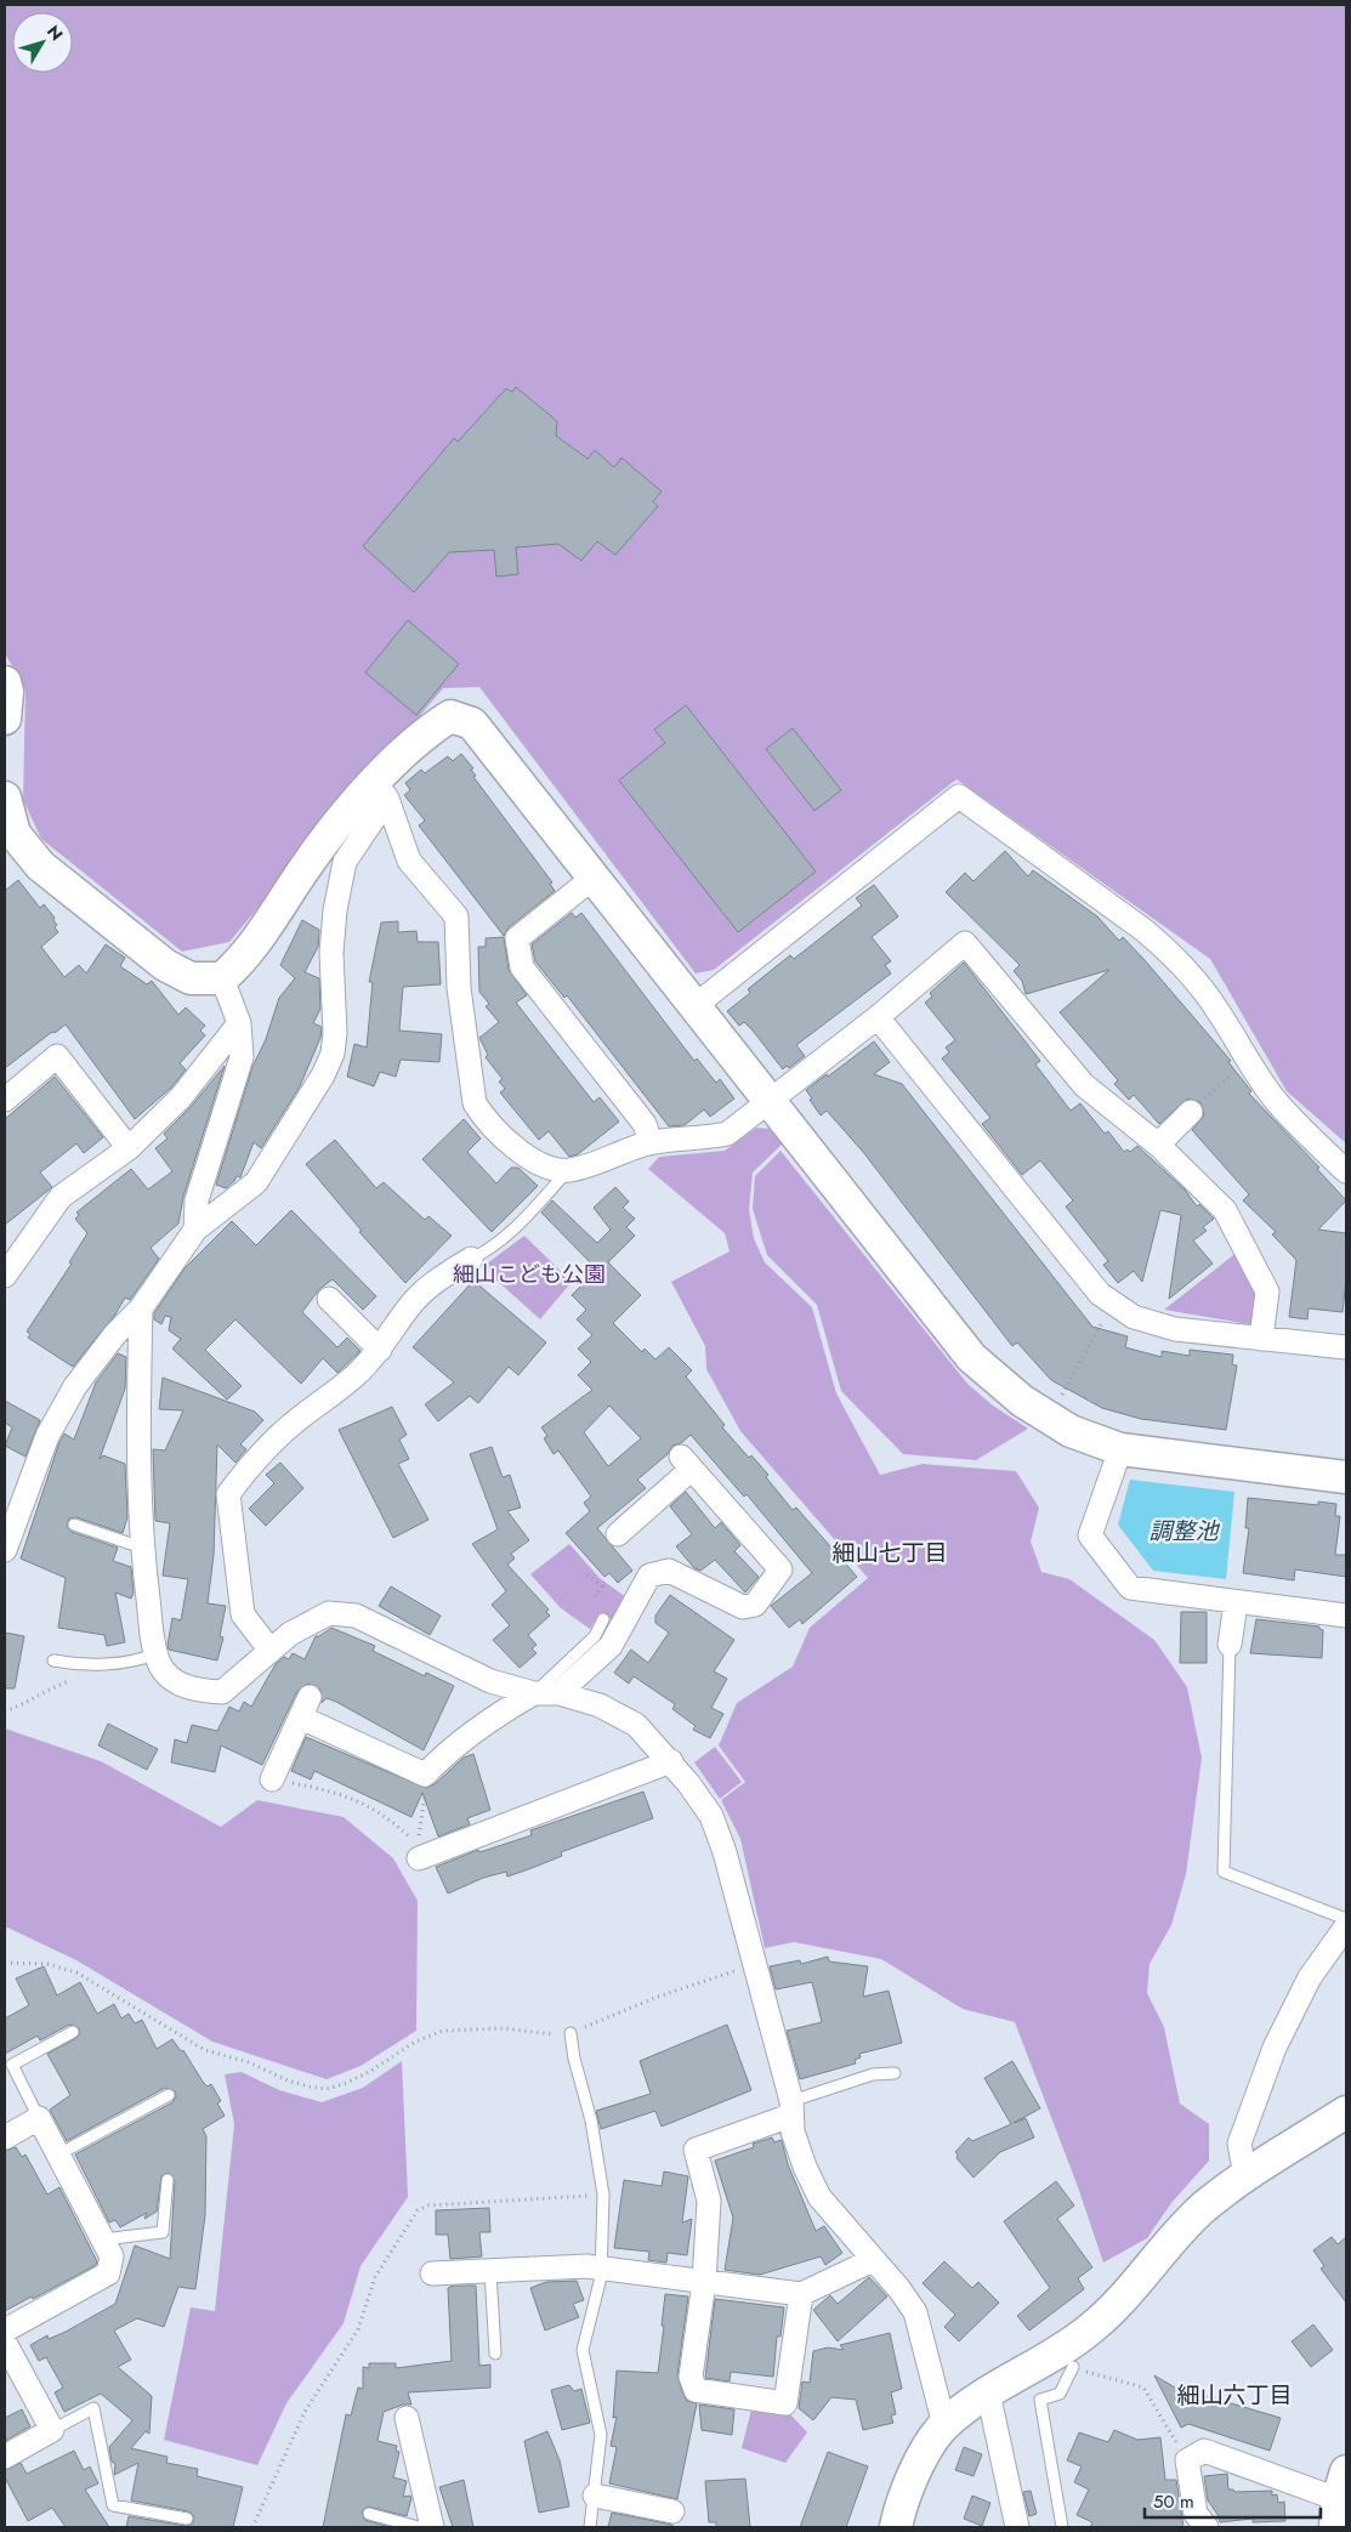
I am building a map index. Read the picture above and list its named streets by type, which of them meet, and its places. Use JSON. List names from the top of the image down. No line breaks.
{"districts":["細山七丁目","細山六丁目"],"water":["調整池"],"parks":["細山こども公園"],"scale_bar":"50 m","north":"top right"}
